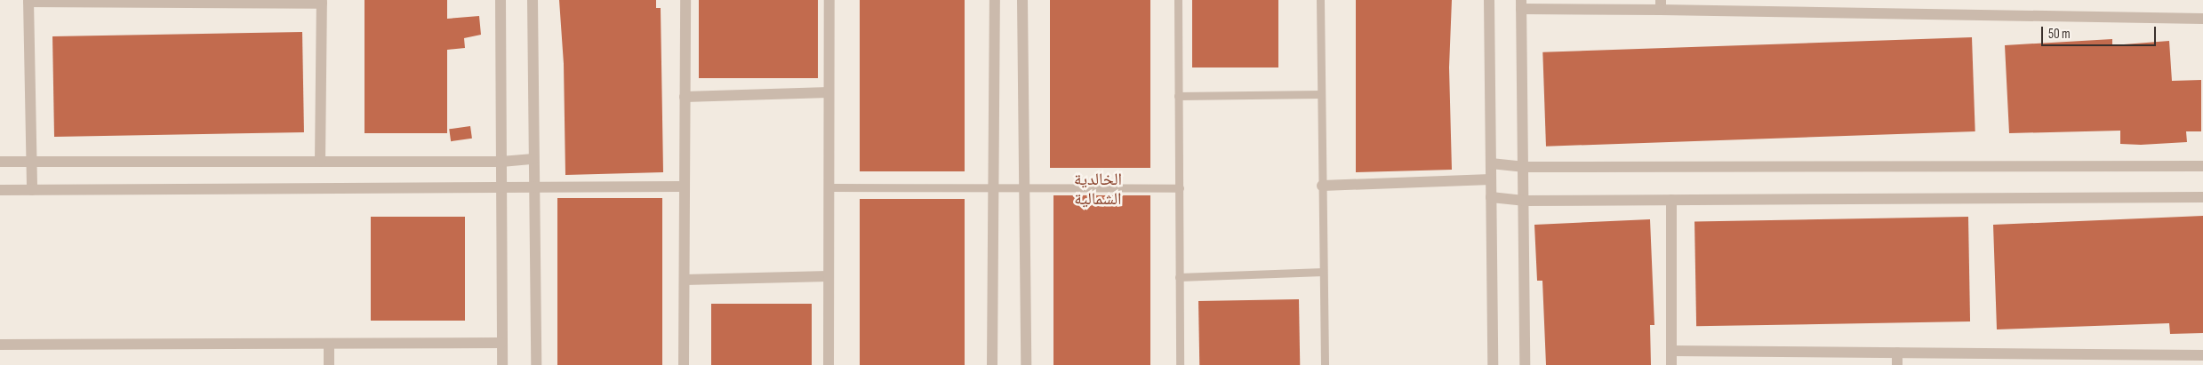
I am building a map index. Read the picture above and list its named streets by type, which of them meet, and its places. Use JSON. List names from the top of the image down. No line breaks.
{"districts":["الخالدية الشمالية"],"scale_bar":"50 m"}
